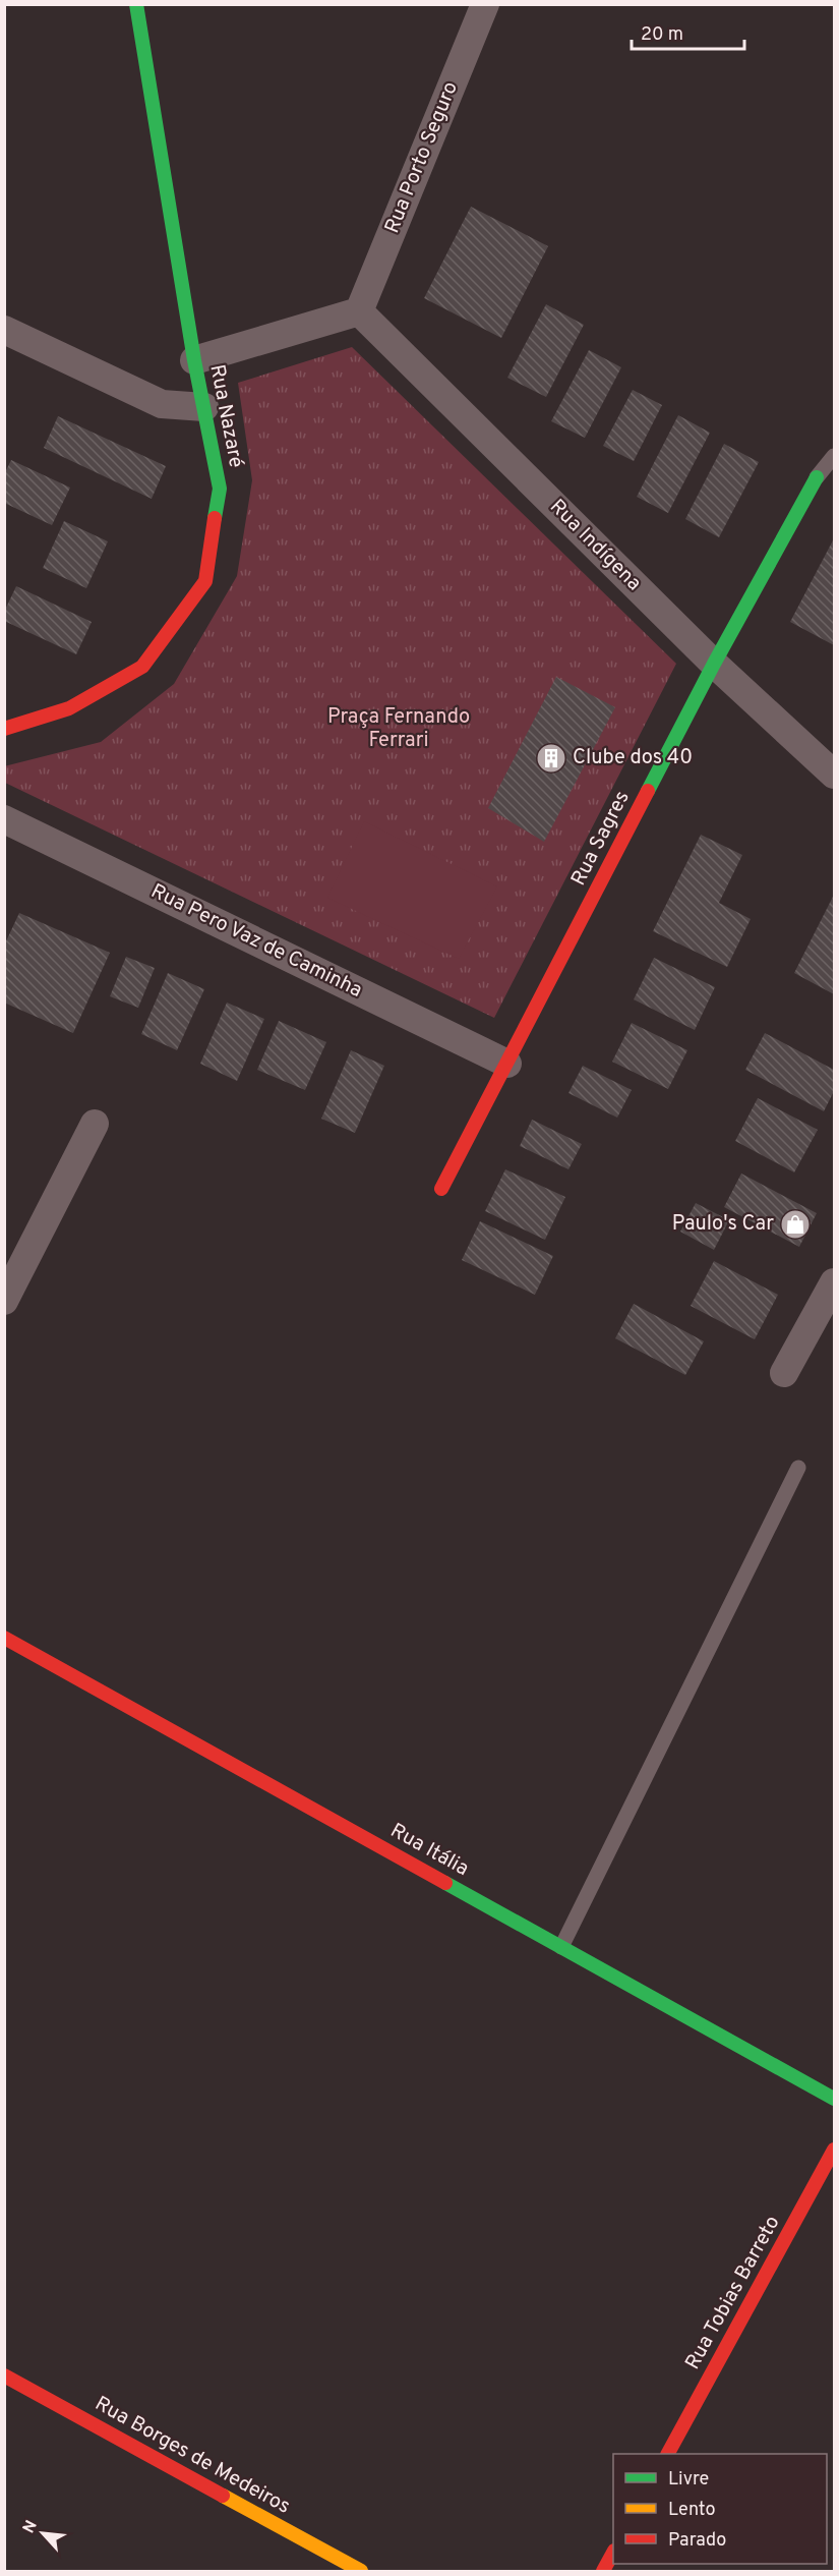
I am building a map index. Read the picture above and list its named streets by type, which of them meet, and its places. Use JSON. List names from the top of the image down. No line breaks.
{"streets":{"street":["Rua Porto Seguro","Rua Nazaré","Rua Indígena","Rua Sagres","Rua Pero Vaz de Caminha","Rua Itália","Rua Tobias Barreto","Rua Borges de Medeiros"]},"crossings":[["Rua Porto Seguro","Rua Indígena"],["Rua Indígena","Rua Sagres"],["Rua Sagres","Rua Pero Vaz de Caminha"]],"parks":["Praça Fernando Ferrari"],"places":{"building":["Clube dos 40"],"shop":["Paulo's Car"]},"legend":["Livre","Lento","Parado"],"scale_bar":"20 m","north":"top left"}
